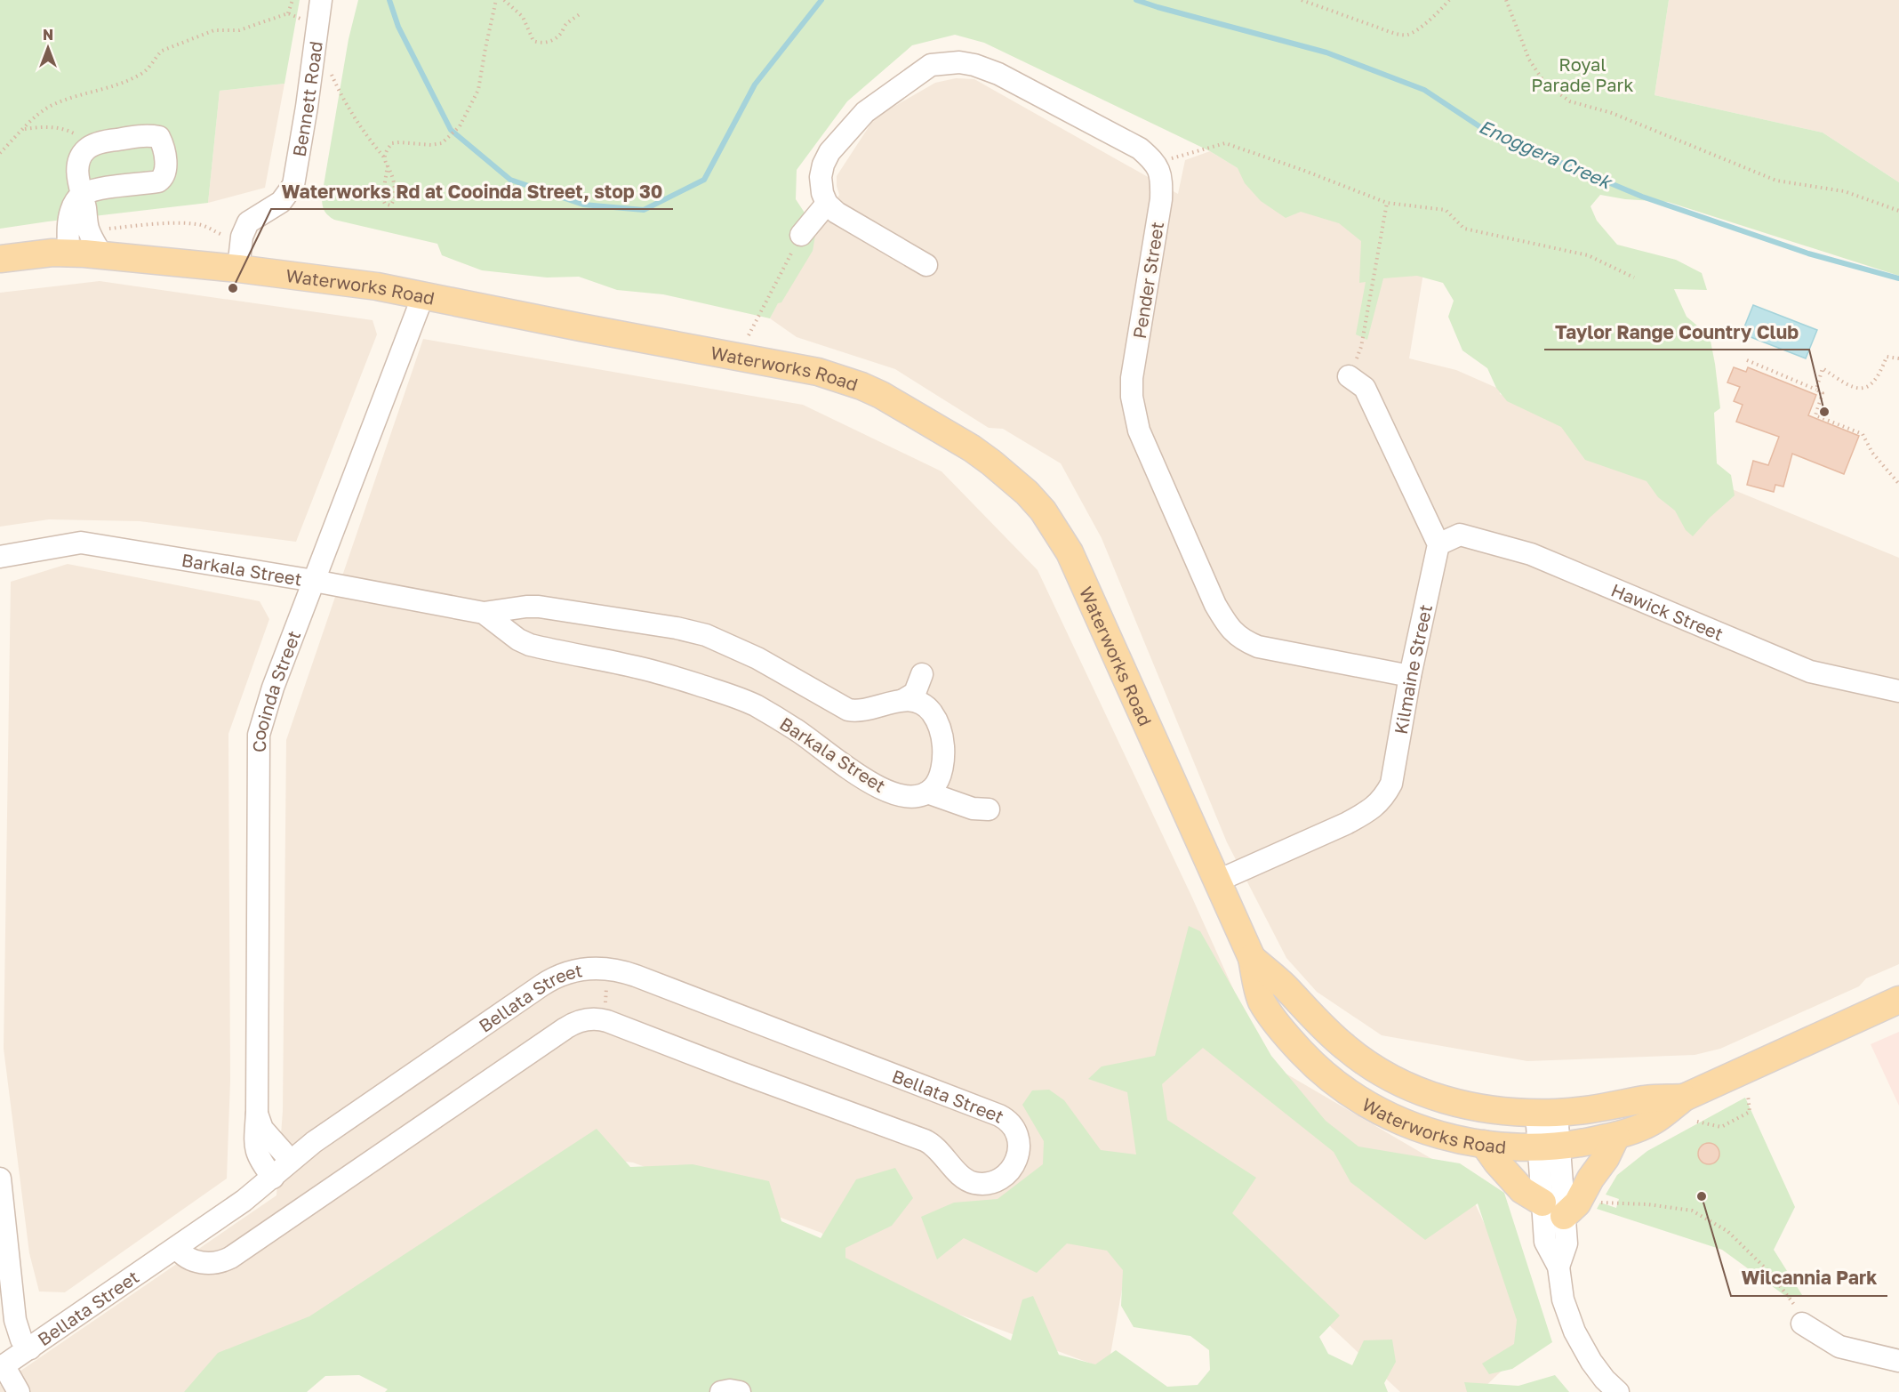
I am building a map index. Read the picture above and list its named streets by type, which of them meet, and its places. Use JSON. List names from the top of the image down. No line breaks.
{"streets":{"main road":["Waterworks Road"],"street":["Bennett Road","Pender Street","Barkala Street","Hawick Street","Kilmaine Street","Cooinda Street","Bellata Street"]},"crossings":[["Pender Street","Kilmaine Street"],["Waterworks Road","Kilmaine Street"],["Waterworks Road","Cooinda Street"],["Barkala Street","Cooinda Street"],["Hawick Street","Kilmaine Street"],["Cooinda Street","Bellata Street"]],"water":["Enoggera Creek"],"parks":["Royal Parade Park"],"places":["Waterworks Rd at Cooinda Street, stop 30","Taylor Range Country Club","Wilcannia Park"],"north":"top"}
